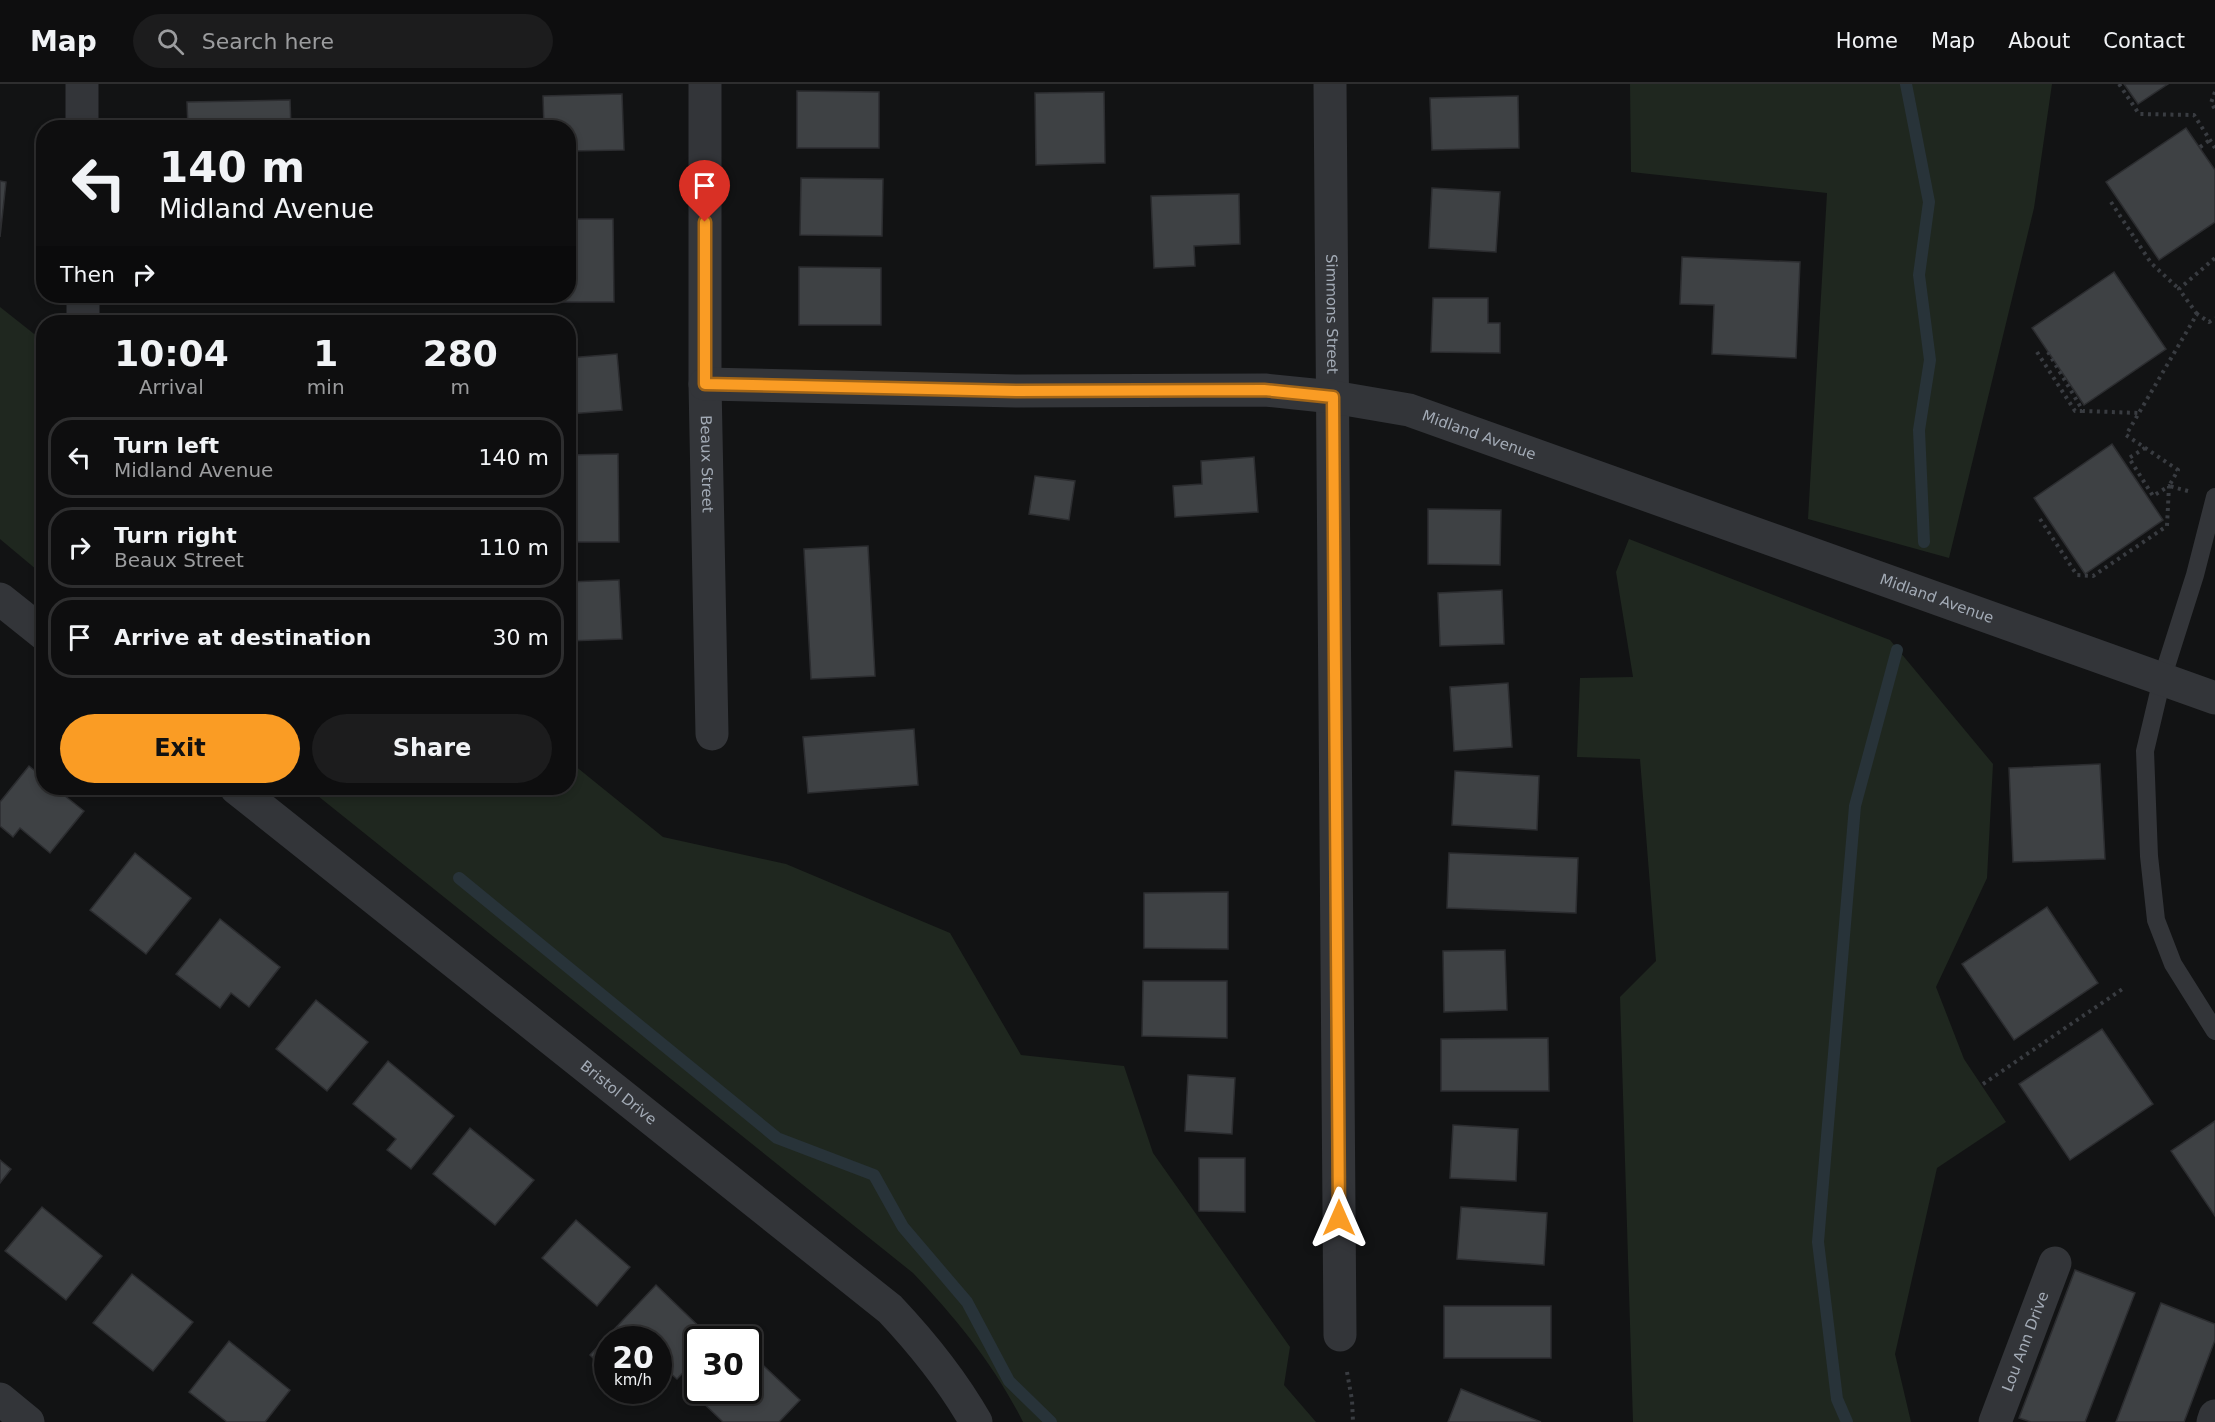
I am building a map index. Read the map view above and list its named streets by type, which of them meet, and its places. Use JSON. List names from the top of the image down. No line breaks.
{"streets":{"street":["Simmons Street","Midland Avenue","Beaux Street","Bristol Drive","Lou Ann Drive"]},"crossings":[["Simmons Street","Midland Avenue"],["Midland Avenue","Beaux Street"]],"page":{"header":"Map","search":"Search here","nav":["Home","Map","About","Contact"],"turn":["140 m","Midland Avenue"],"then":"Then","eta":["10:04","Arrival","1","min","280","m"],"list":[{"name":"Turn left","note":"Midland Avenue","value":"140 m"},{"name":"Turn right","note":"Beaux Street","value":"110 m"},{"name":"Arrive at destination","value":"30 m"}],"buttons":["Exit","Share"],"speed":"20 km/h","limit":"30"}}
